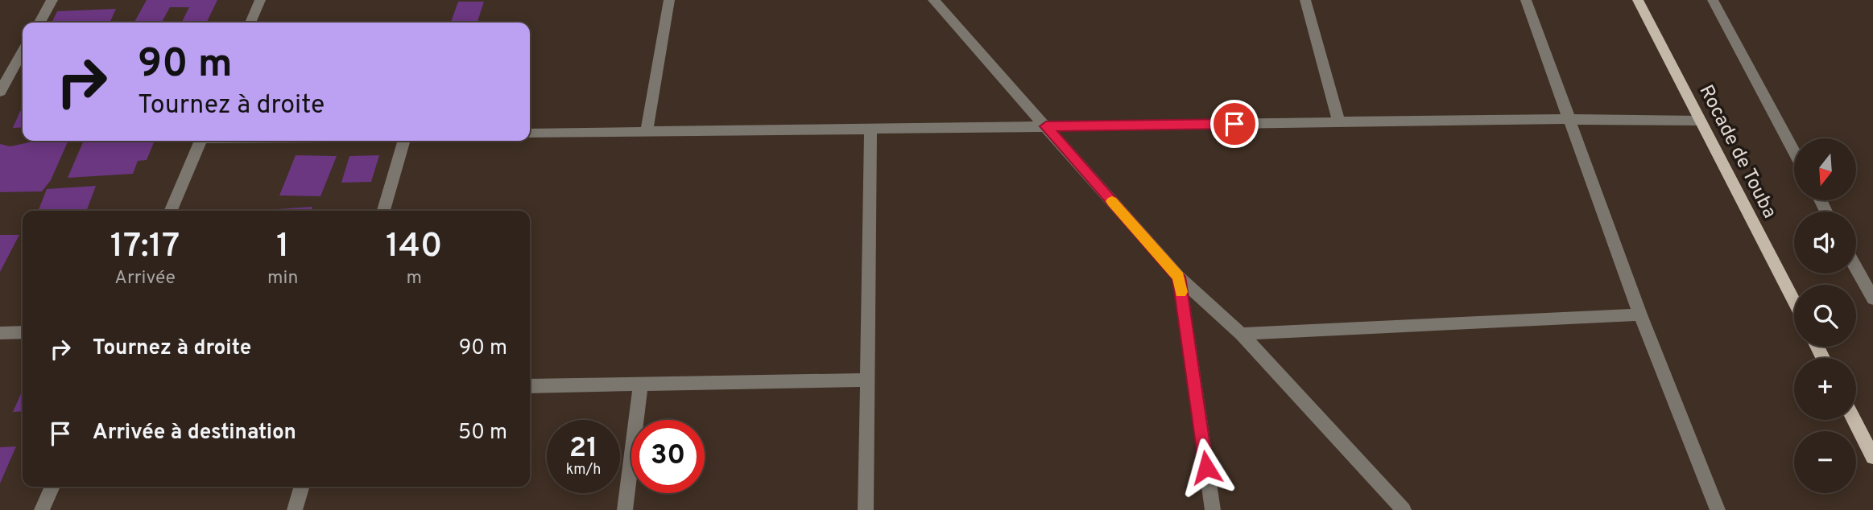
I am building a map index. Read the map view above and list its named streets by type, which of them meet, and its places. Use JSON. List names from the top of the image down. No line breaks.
{"streets":{"main road":["Rocade de Touba"]},"north":"bottom","page":{"turn":["90 m","Tournez à droite"],"map_buttons":["+","−"],"eta":["17:17","Arrivée","1","min","140","m"],"list":[{"name":"Tournez à droite","value":"90 m"},{"name":"Arrivée à destination","value":"50 m"}],"speed":"21 km/h","limit":"30"}}
